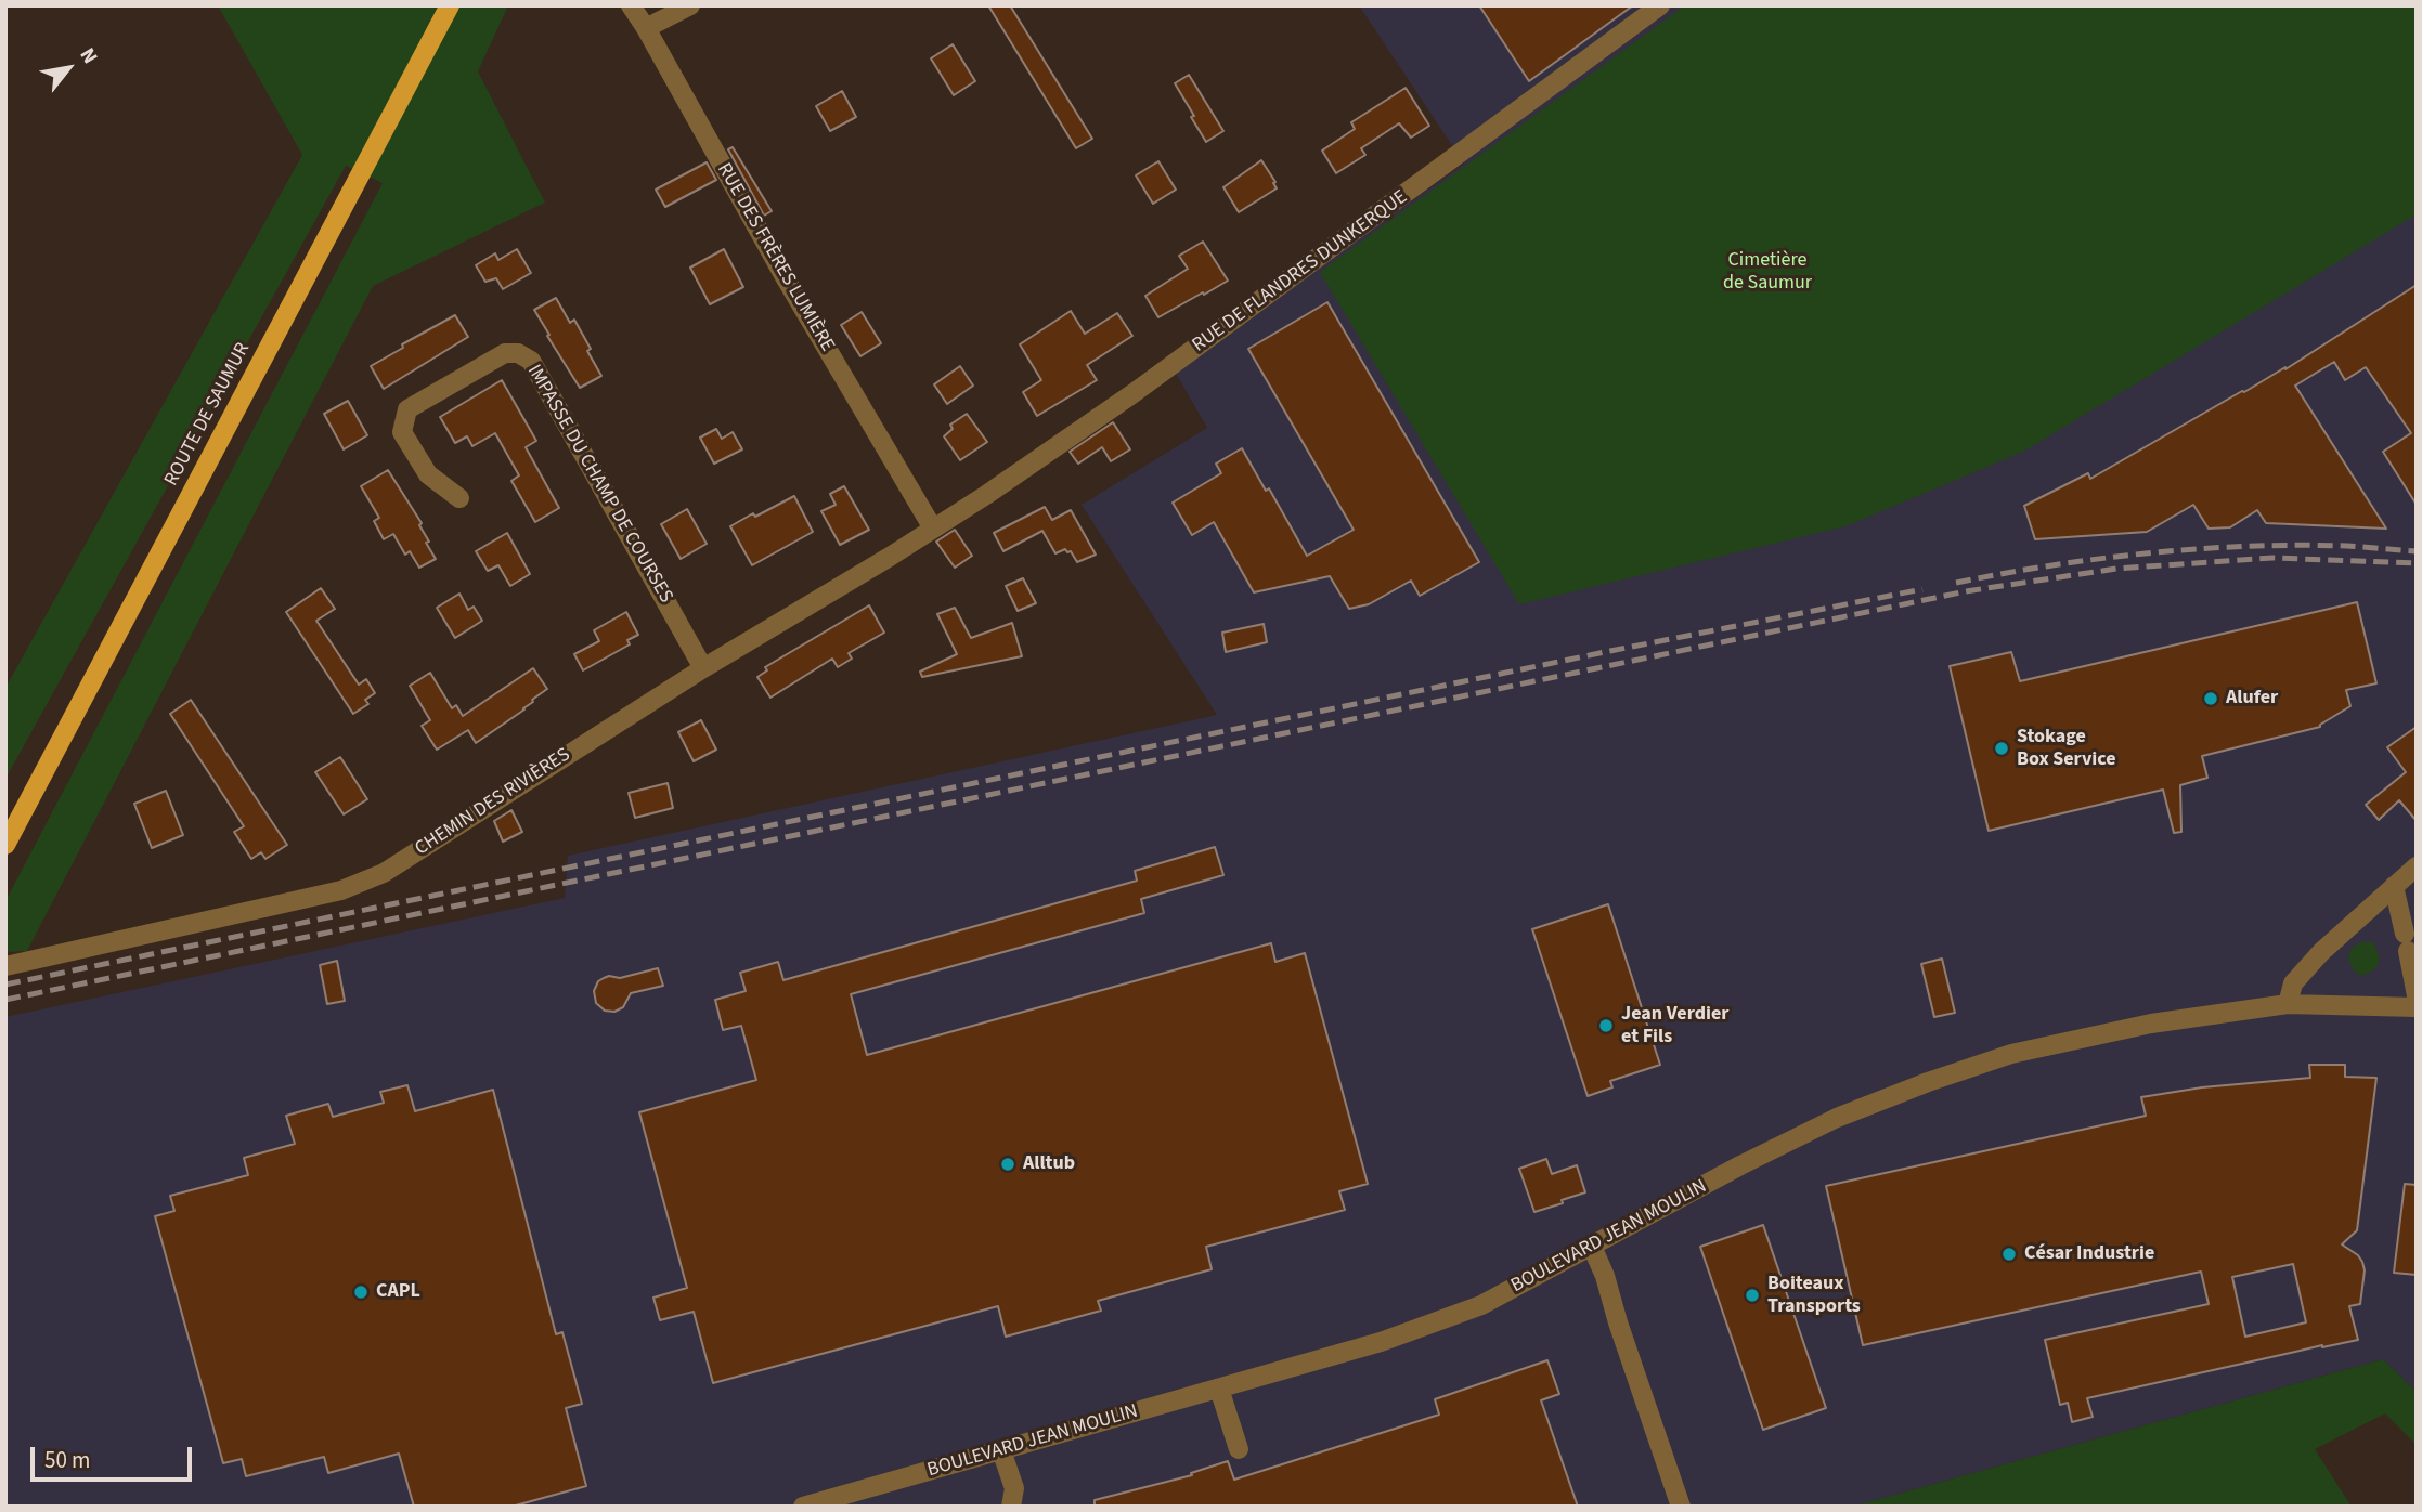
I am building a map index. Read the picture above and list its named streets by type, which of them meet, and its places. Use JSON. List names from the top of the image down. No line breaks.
{"streets":{"main road":["ROUTE DE SAUMUR"],"street":["RUE DES FRÈRES LUMIÈRE","RUE DE FLANDRES DUNKERQUE","IMPASSE DU CHAMP DE COURSES","CHEMIN DES RIVIÈRES","BOULEVARD JEAN MOULIN"]},"crossings":[["RUE DES FRÈRES LUMIÈRE","RUE DE FLANDRES DUNKERQUE"],["RUE DES FRÈRES LUMIÈRE","CHEMIN DES RIVIÈRES"],["RUE DE FLANDRES DUNKERQUE","CHEMIN DES RIVIÈRES"],["IMPASSE DU CHAMP DE COURSES","CHEMIN DES RIVIÈRES"]],"parks":["Cimetière de Saumur"],"places":["Alufer","Stokage Box Service","Jean Verdier et Fils","Alltub","César Industrie","CAPL","Boiteaux Transports"],"scale_bar":"50 m","north":"top right"}
